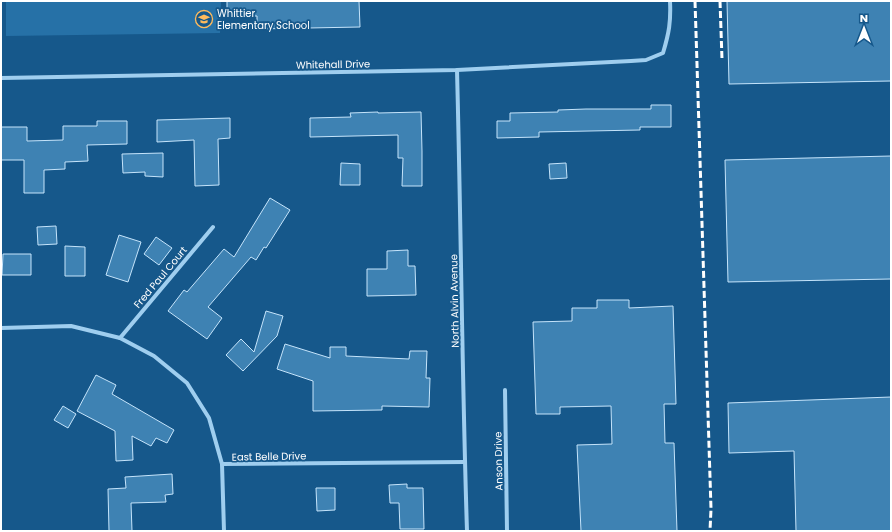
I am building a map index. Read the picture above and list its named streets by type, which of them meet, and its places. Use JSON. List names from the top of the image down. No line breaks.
{"streets":{"street":["Whitehall Drive","Fred Paul Court","North Alvin Avenue","East Belle Drive","Anson Drive"]},"crossings":[["Whitehall Drive","North Alvin Avenue"],["Fred Paul Court","East Belle Drive"],["North Alvin Avenue","East Belle Drive"]],"places":{"school or university":["Whittier Elementary School"]},"north":"top"}
